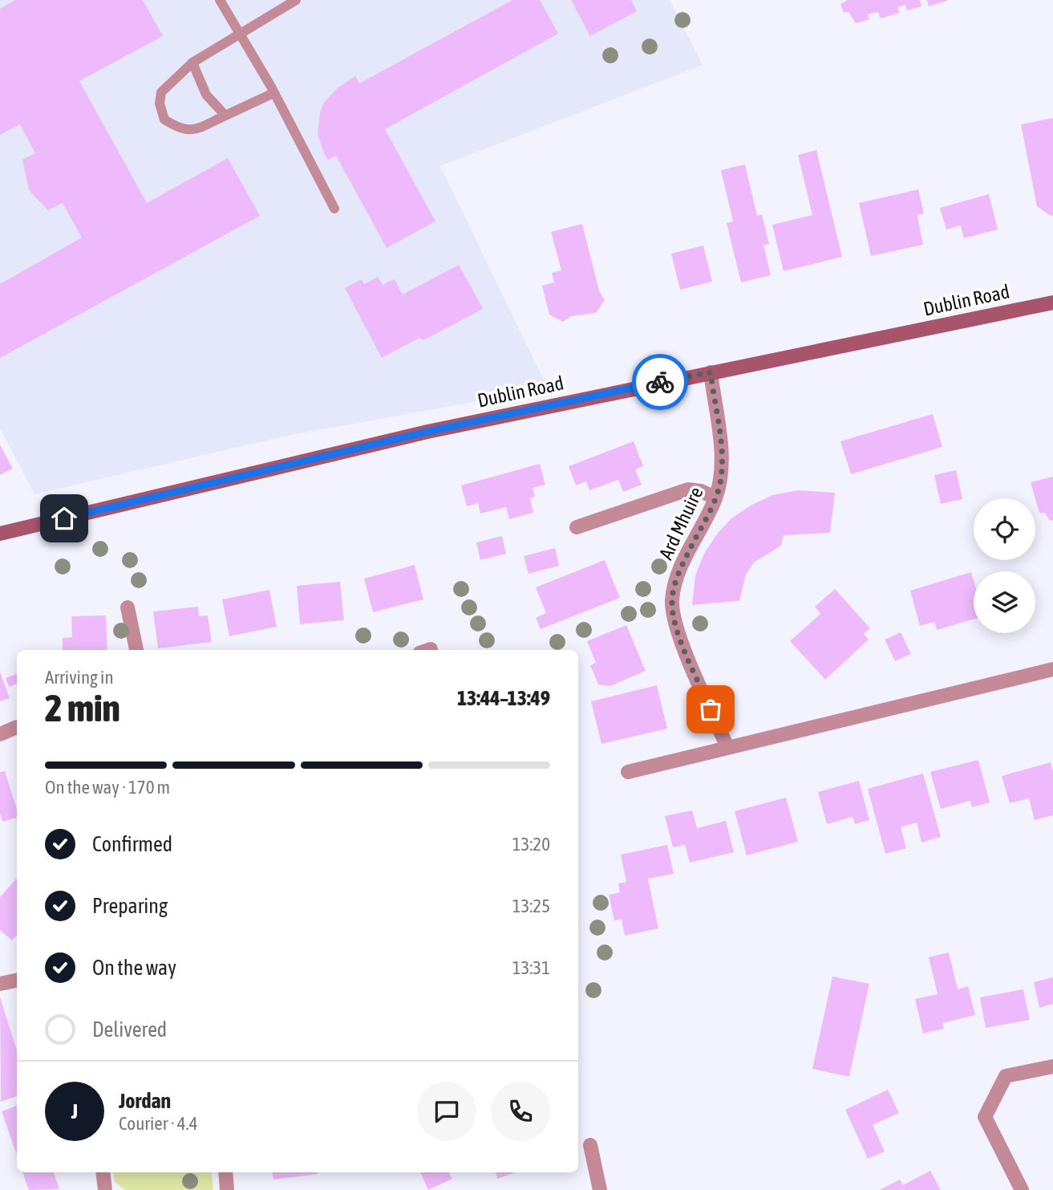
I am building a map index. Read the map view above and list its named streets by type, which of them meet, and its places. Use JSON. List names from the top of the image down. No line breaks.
{"streets":{"main road":["Dublin Road"],"street":["Ard Mhuire"]},"crossings":[["Dublin Road","Ard Mhuire"]],"page":{"heading":["2 min","Arriving in","13:44–13:49"],"panel":["Jordan","Courier · 4.4"],"bar":"On the way · 170 m","list":[["Confirmed","13:20"],["Preparing","13:25"],["On the way","13:31"],"Delivered"],"round":"J"}}
